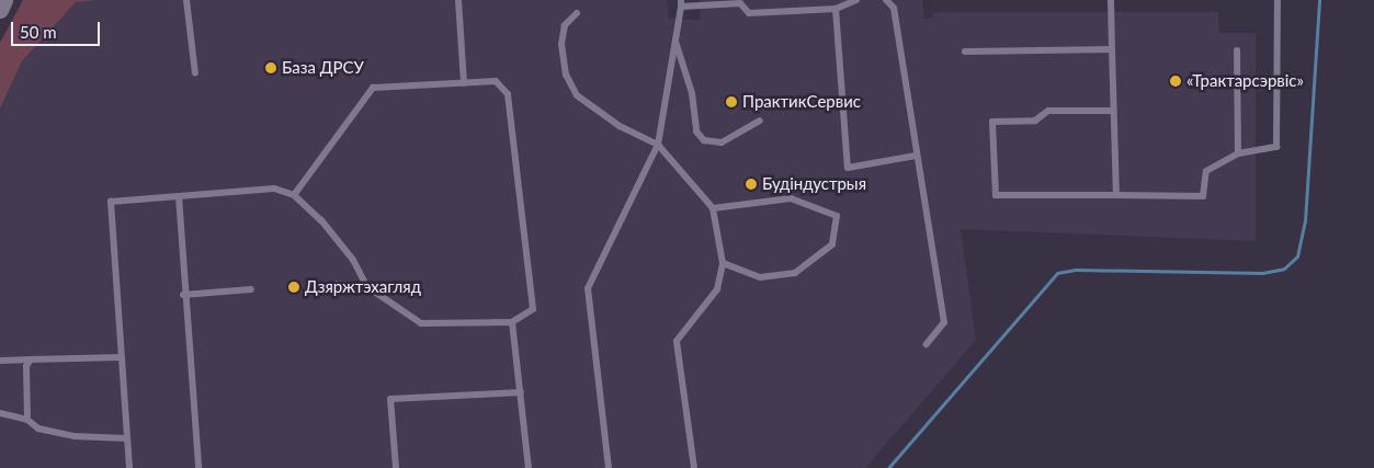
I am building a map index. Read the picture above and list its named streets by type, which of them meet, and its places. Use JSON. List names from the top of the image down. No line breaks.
{"places":["База ДРСУ","«Трактарсэрвіс»","ПрактикСервис","Будіндустрыя","Дзяржтэхагляд"],"scale_bar":"50 m"}
